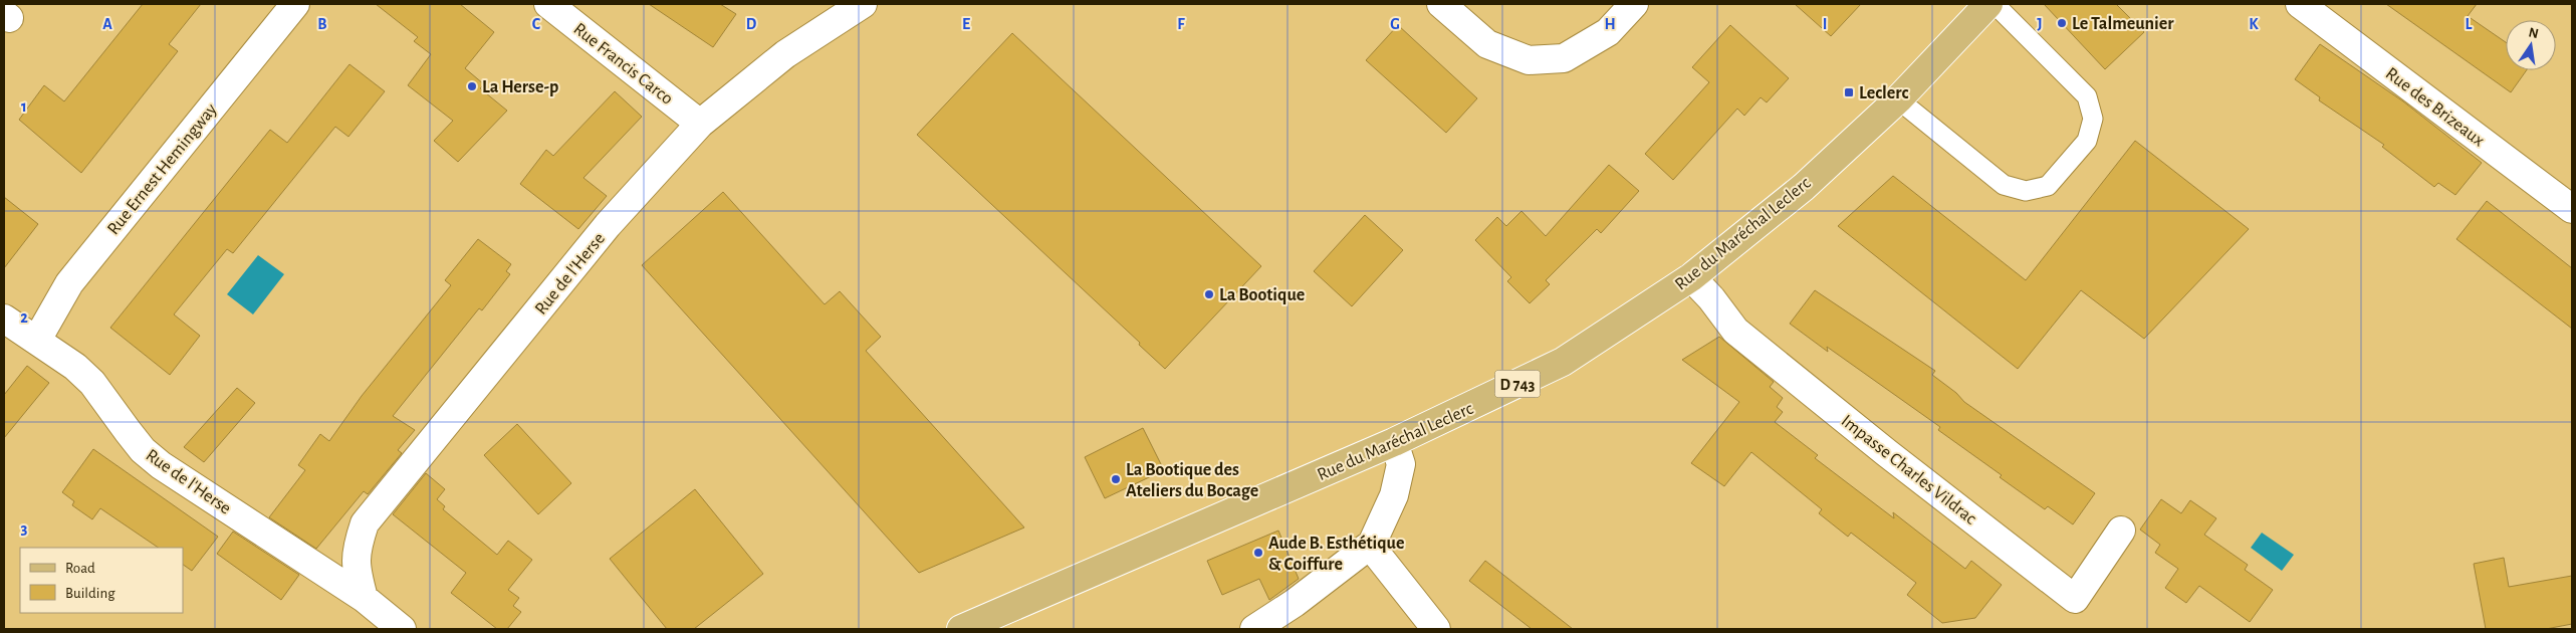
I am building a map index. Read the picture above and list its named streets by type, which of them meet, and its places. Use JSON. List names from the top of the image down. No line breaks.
{"streets":{"main road":["Rue du Maréchal Leclerc","D 743"],"street":["Rue Francis Carco","Rue des Brizeaux","Rue Ernest Hemingway","Rue de l'Herse","Impasse Charles Vildrac"]},"crossings":[["Rue Francis Carco","Rue de l'Herse"],["Rue Ernest Hemingway","Rue de l'Herse"],["Rue du Maréchal Leclerc","Impasse Charles Vildrac"]],"places":{"other":["Le Talmeunier","La Herse-p","La Bootique","La Bootique des Ateliers du Bocage","Aude B. Esthétique & Coiffure"],"transit":["Leclerc"]},"legend":["Road","Building"],"north":"top","grid":{"columns":["A","B","C","D","E","F","G","H","I","J","K","L"],"rows":["1","2","3"]}}
